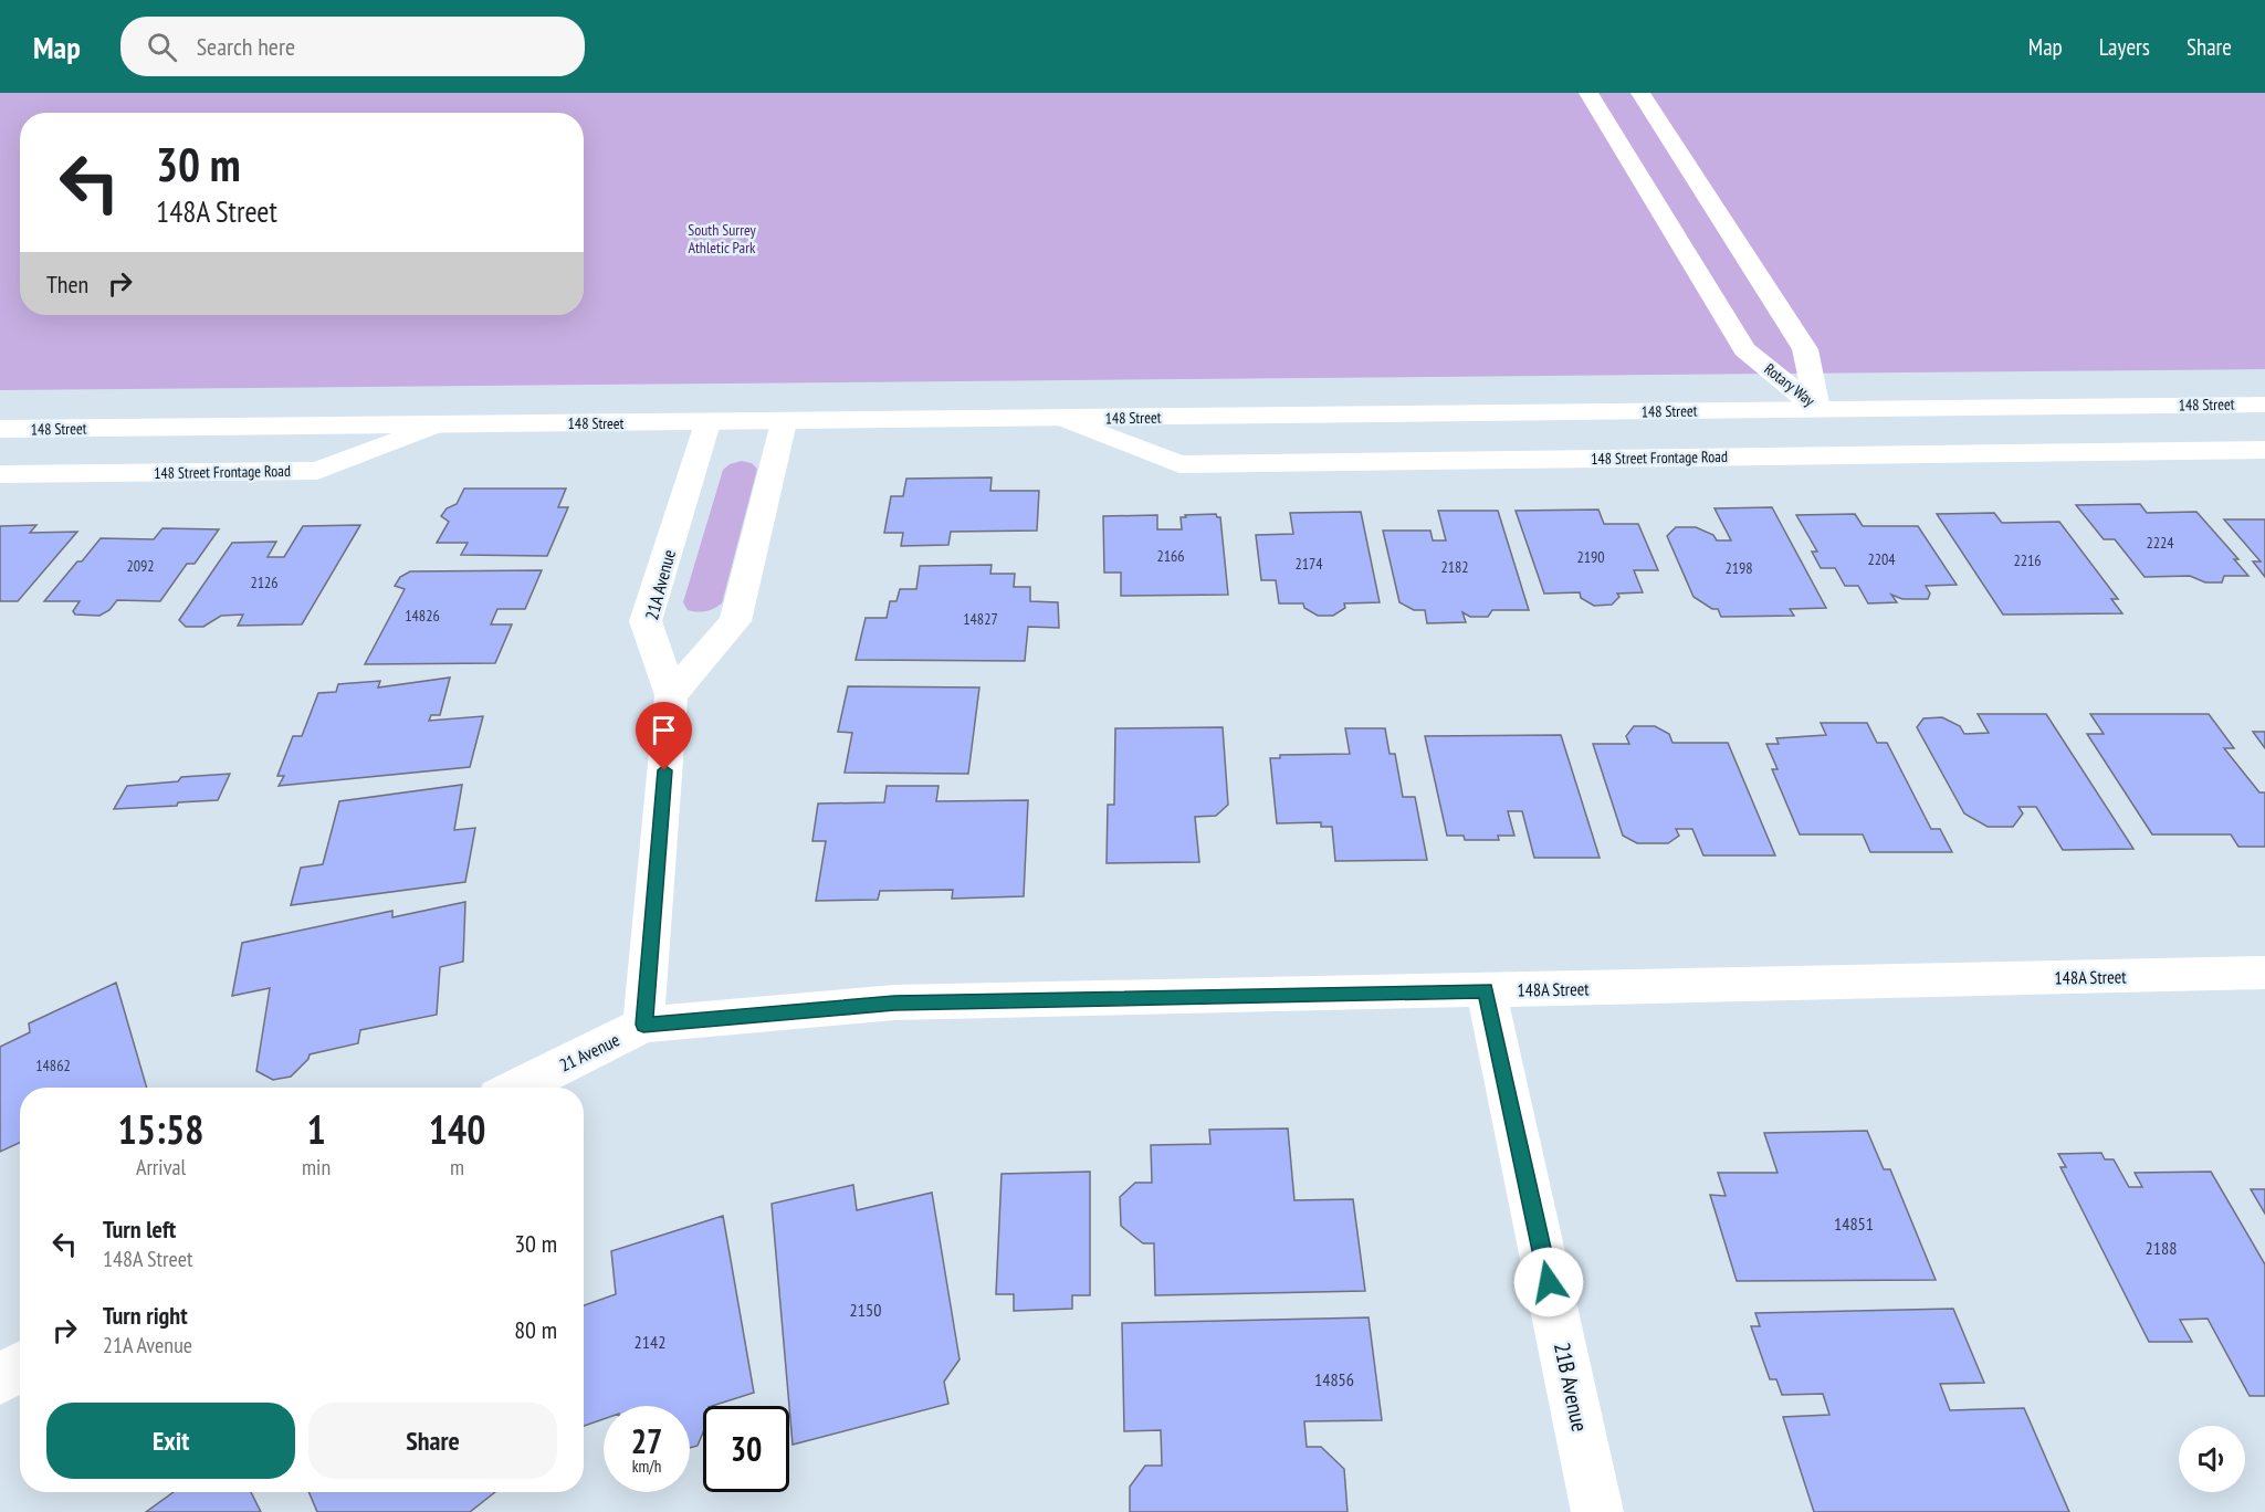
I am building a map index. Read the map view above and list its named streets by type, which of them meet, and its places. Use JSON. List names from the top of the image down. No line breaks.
{"streets":{"street":["Rotary Way","148 Street","148 Street Frontage Road","21A Avenue","148A Street","21 Avenue","21B Avenue"]},"crossings":[["Rotary Way","148 Street"],["148 Street","148 Street Frontage Road"],["148 Street","21A Avenue"],["21A Avenue","148A Street"],["21A Avenue","21 Avenue"],["148A Street","21 Avenue"],["148A Street","21B Avenue"]],"parks":["South Surrey Athletic Park"],"house_numbers":["2224","2166","2190","2204","2216","2174","2092","2182","2198","2126","14826","14827","14862","14851","2188","2150","2142","14856"],"page":{"header":"Map","search":"Search here","nav":["Map","Layers","Share"],"turn":["30 m","148A Street"],"then":"Then","eta":["15:58","Arrival","1","min","140","m"],"list":[{"name":"Turn left","note":"148A Street","value":"30 m"},{"name":"Turn right","note":"21A Avenue","value":"80 m"}],"buttons":["Exit","Share"],"speed":"27 km/h","limit":"30"}}
